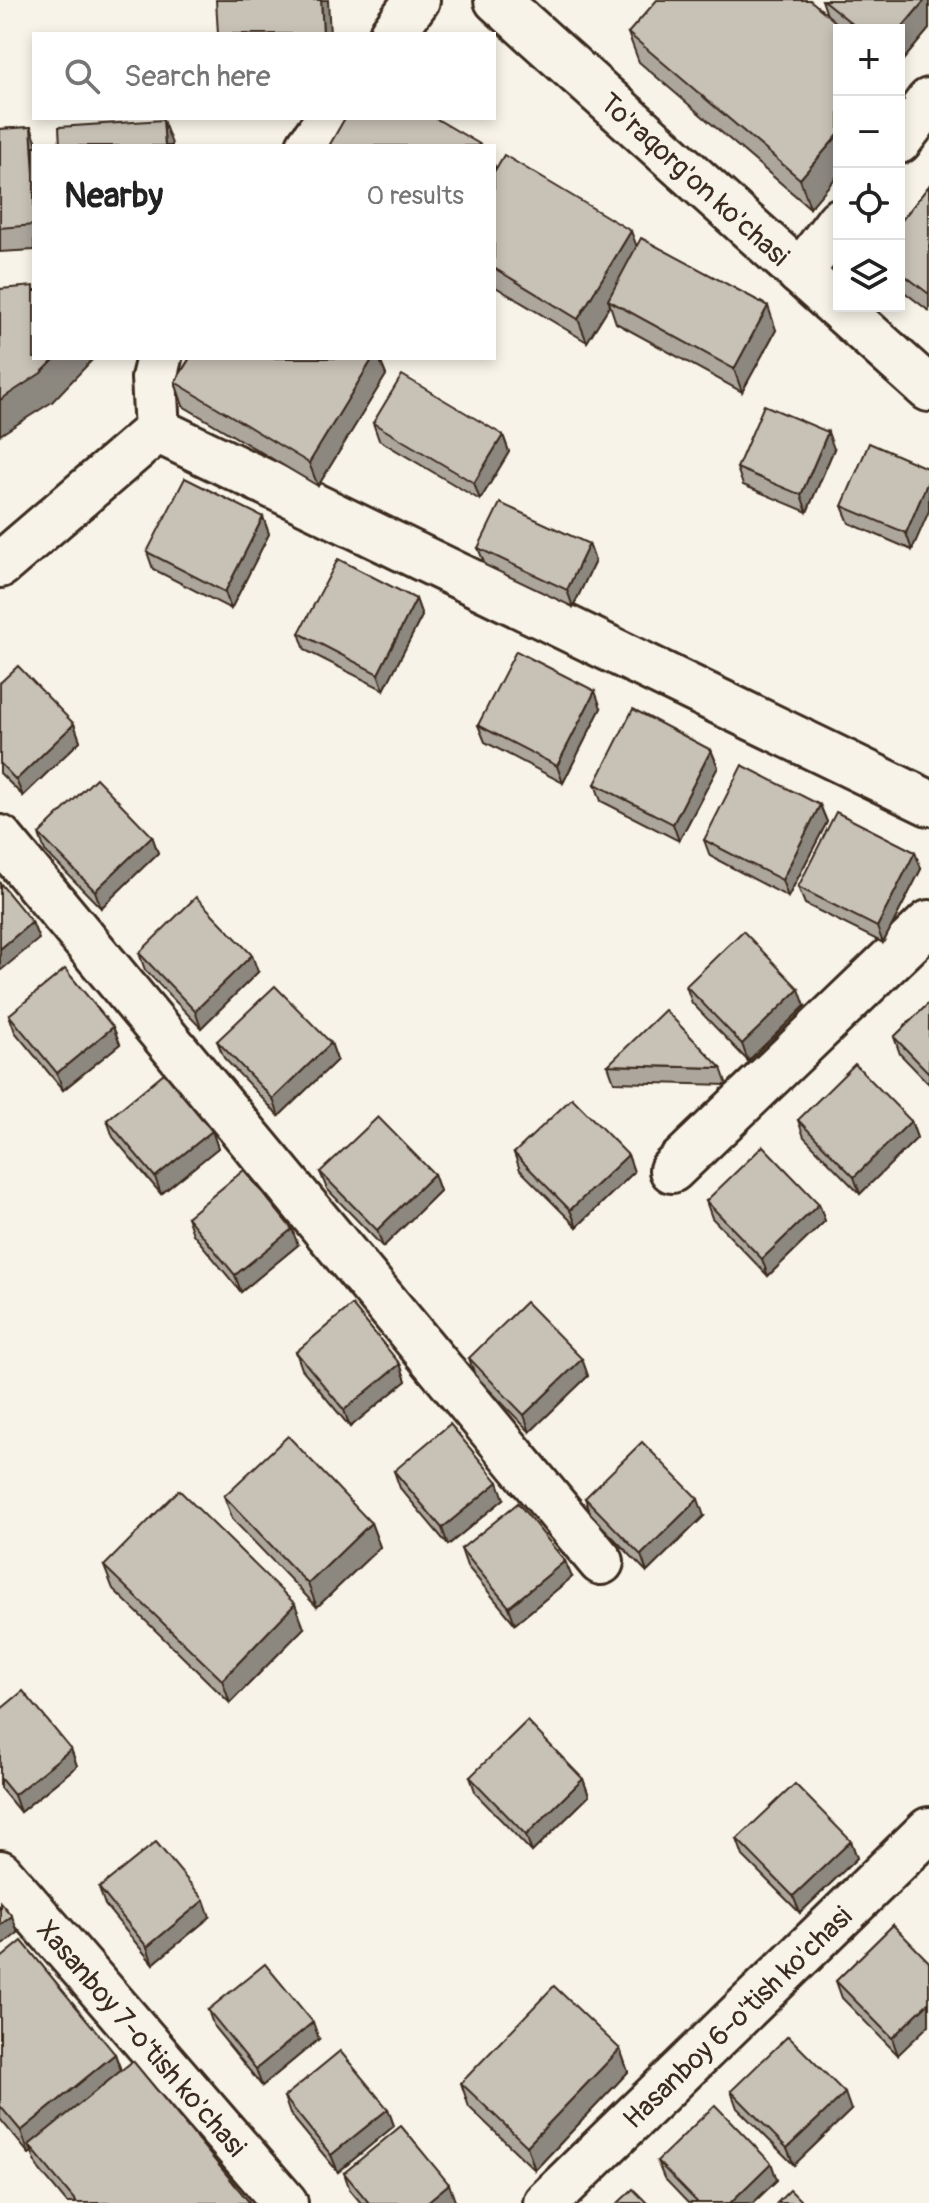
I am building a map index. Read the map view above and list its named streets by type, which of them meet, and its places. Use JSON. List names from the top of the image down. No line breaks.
{"streets":{"street":["To'raqorg'on ko'chasi","Hasanboy 6-o'tish ko'chasi","Xasanboy 7-o'tish ko'chasi"]},"page":{"map_buttons":["+","−"],"search":"Search here","heading":["Nearby","0 results"]}}
